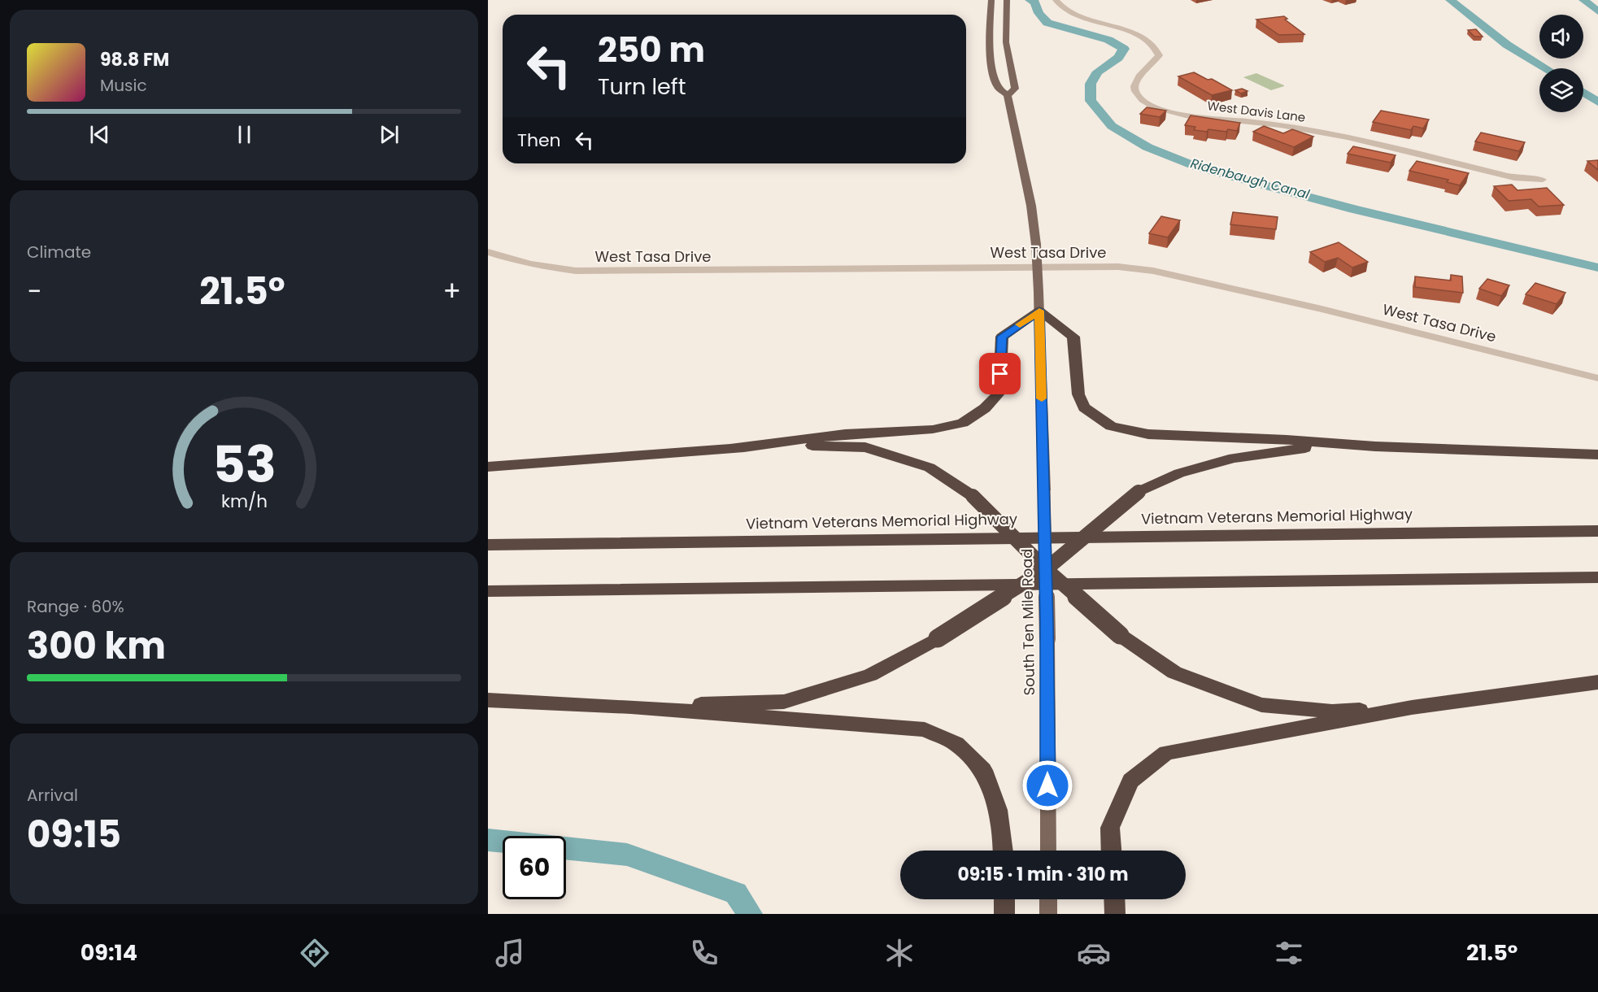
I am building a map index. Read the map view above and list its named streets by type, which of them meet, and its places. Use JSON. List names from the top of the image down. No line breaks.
{"streets":{"highway":["Vietnam Veterans Memorial Highway"],"main road":["South Ten Mile Road"],"street":["West Davis Lane","West Tasa Drive"]},"water":["Ridenbaugh Canal"],"page":{"turn":["250 m","Turn left"],"song":["98.8 FM","Music"],"then":"Then","tile":["Climate",["Range · 60%","300 km"],["Arrival","09:15"]],"heat":["−","21.5°","+"],"limit":"60","trip":"09:15 · 1 min · 310 m","tabs":["09:14","21.5°"],"gauge":["53","km/h"]}}
